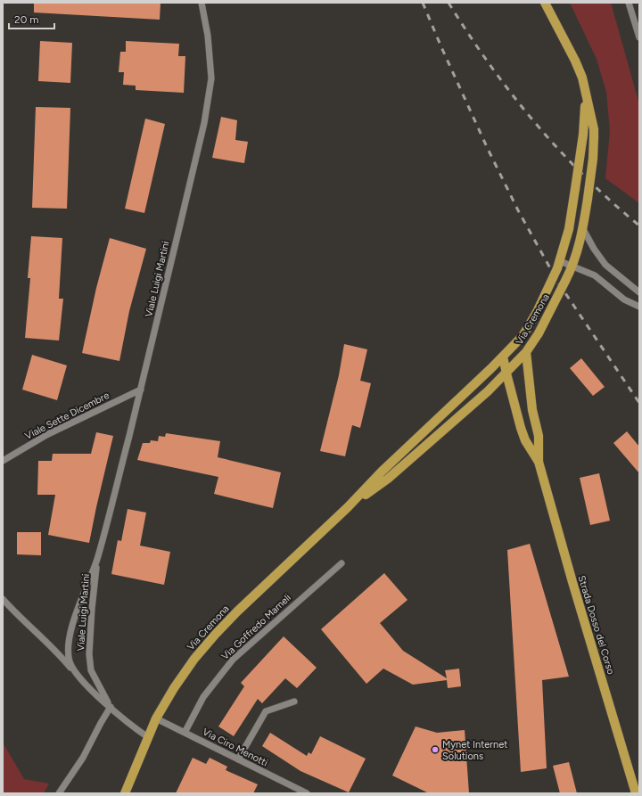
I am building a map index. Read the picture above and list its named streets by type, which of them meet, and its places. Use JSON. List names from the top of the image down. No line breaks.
{"streets":{"main road":["Via Cremona","Strada Dosso del Corso"],"street":["Viale Luigi Martini","Viale Sette Dicembre","Via Goffredo Mameli","Via Ciro Menotti"]},"crossings":[["Viale Luigi Martini","Via Cremona"],["Viale Luigi Martini","Viale Sette Dicembre"],["Via Cremona","Strada Dosso del Corso"],["Via Cremona","Via Ciro Menotti"],["Via Goffredo Mameli","Via Ciro Menotti"]],"places":["Mynet Internet Solutions"],"scale_bar":"20 m"}
